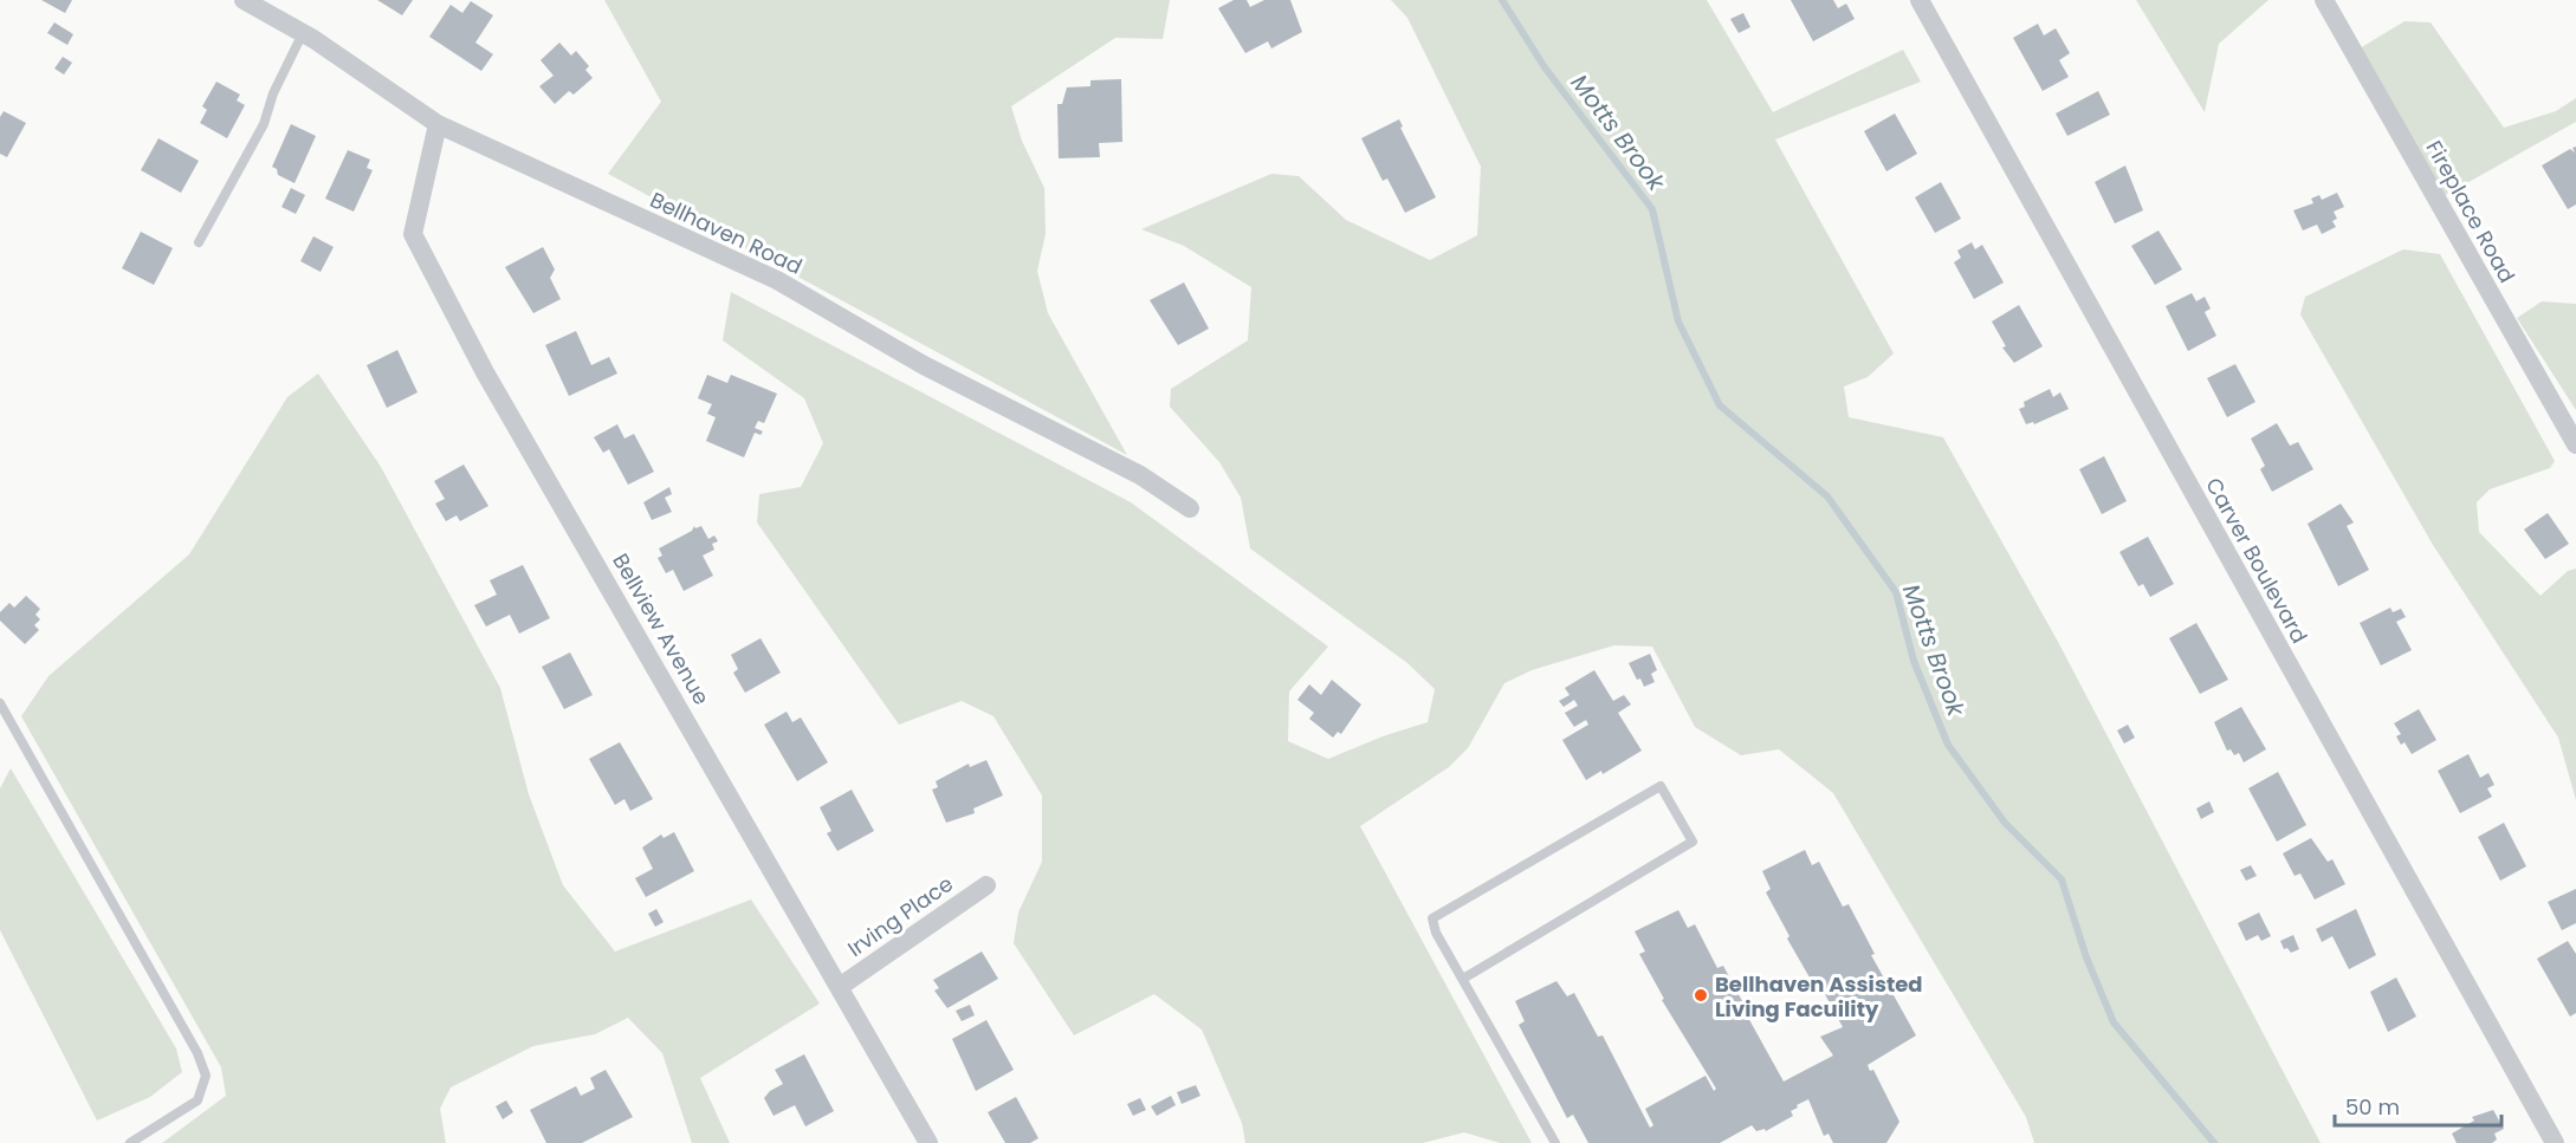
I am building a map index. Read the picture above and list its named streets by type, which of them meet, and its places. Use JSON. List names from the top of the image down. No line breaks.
{"streets":{"street":["Fireplace Road","Bellhaven Road","Carver Boulevard","Bellview Avenue","Irving Place"]},"crossings":[["Bellhaven Road","Bellview Avenue"],["Bellview Avenue","Irving Place"]],"water":["Motts Brook"],"places":["Bellhaven Assisted Living Facuility"],"scale_bar":"50 m"}
